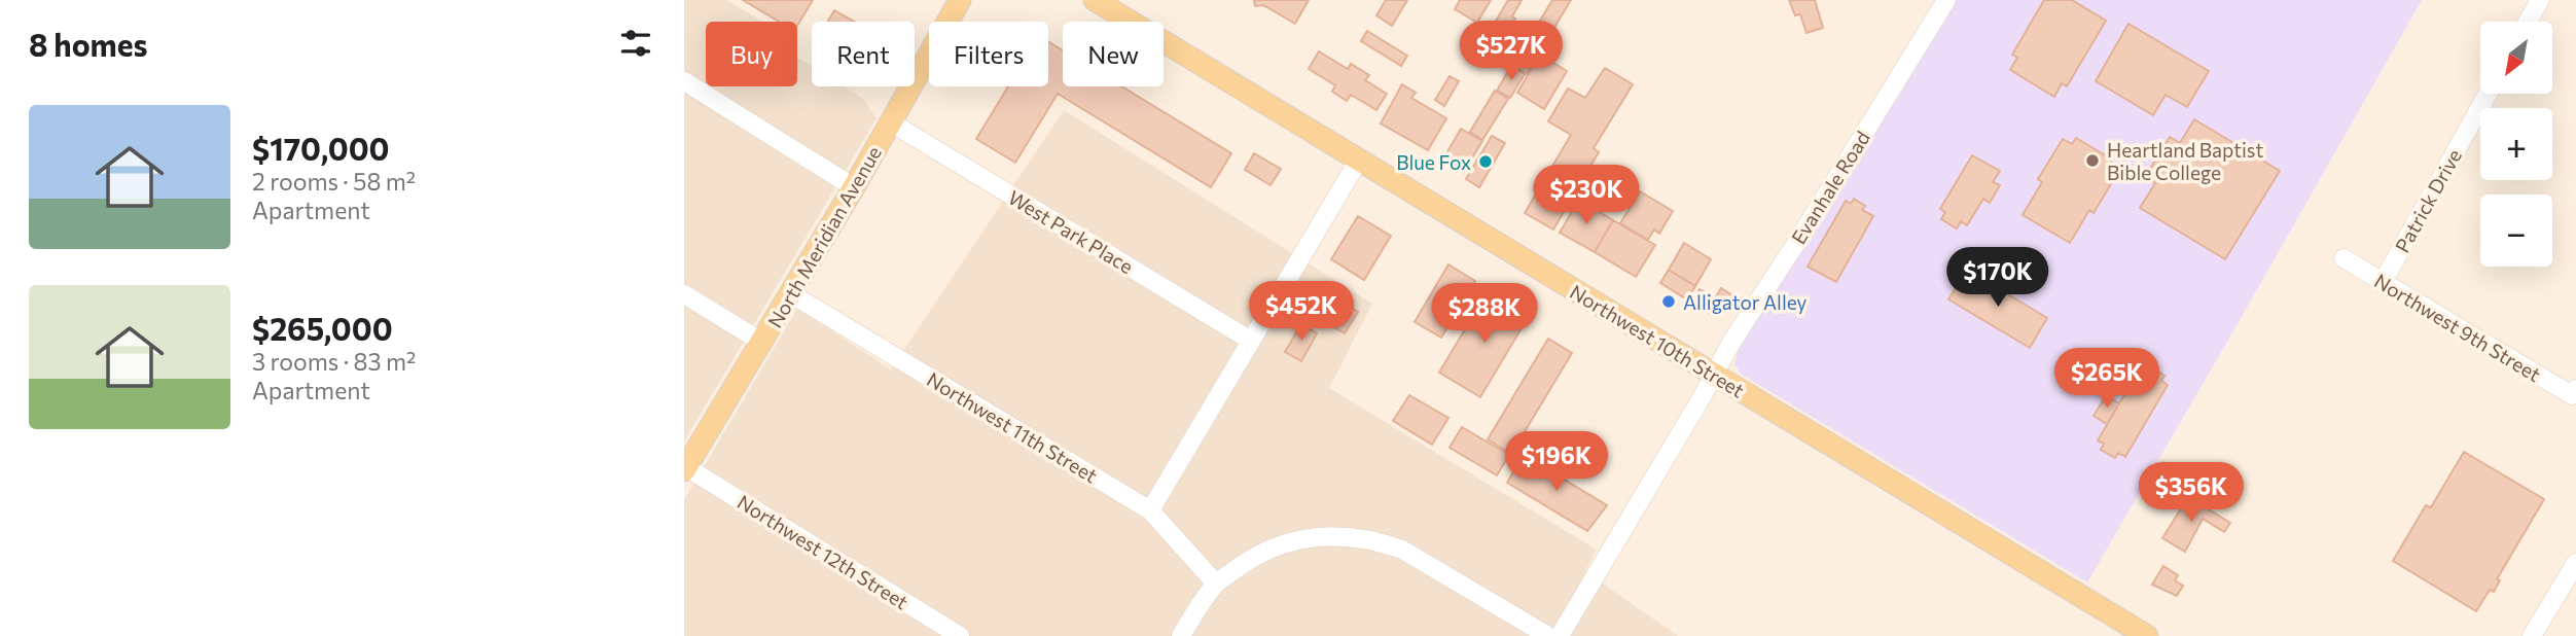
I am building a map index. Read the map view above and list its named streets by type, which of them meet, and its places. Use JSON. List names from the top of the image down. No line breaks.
{"streets":{"main road":["North Meridian Avenue","Northwest 10th Street"],"street":["Evanhale Road","Patrick Drive","West Park Place","Northwest 9th Street","Northwest 11th Street","Northwest 12th Street"]},"crossings":[["Evanhale Road","Northwest 10th Street"],["Patrick Drive","Northwest 9th Street"],["West Park Place","North Meridian Avenue"],["North Meridian Avenue","Northwest 11th Street"],["North Meridian Avenue","Northwest 12th Street"]],"places":["Heartland Baptist Bible College","Blue Fox","Alligator Alley"],"north":"bottom left","page":{"heading":"8 homes","price":["$527K","$230K","$170K","$452K","$288K","$265K","$196K","$356K"],"map_buttons":["+","−"],"chip":["Buy","Rent","Filters","New"],"list":[{"name":"$170,000","note":"2 rooms · 58 m² · Apartment"},{"name":"$265,000","note":"3 rooms · 83 m² · Apartment"}]}}
